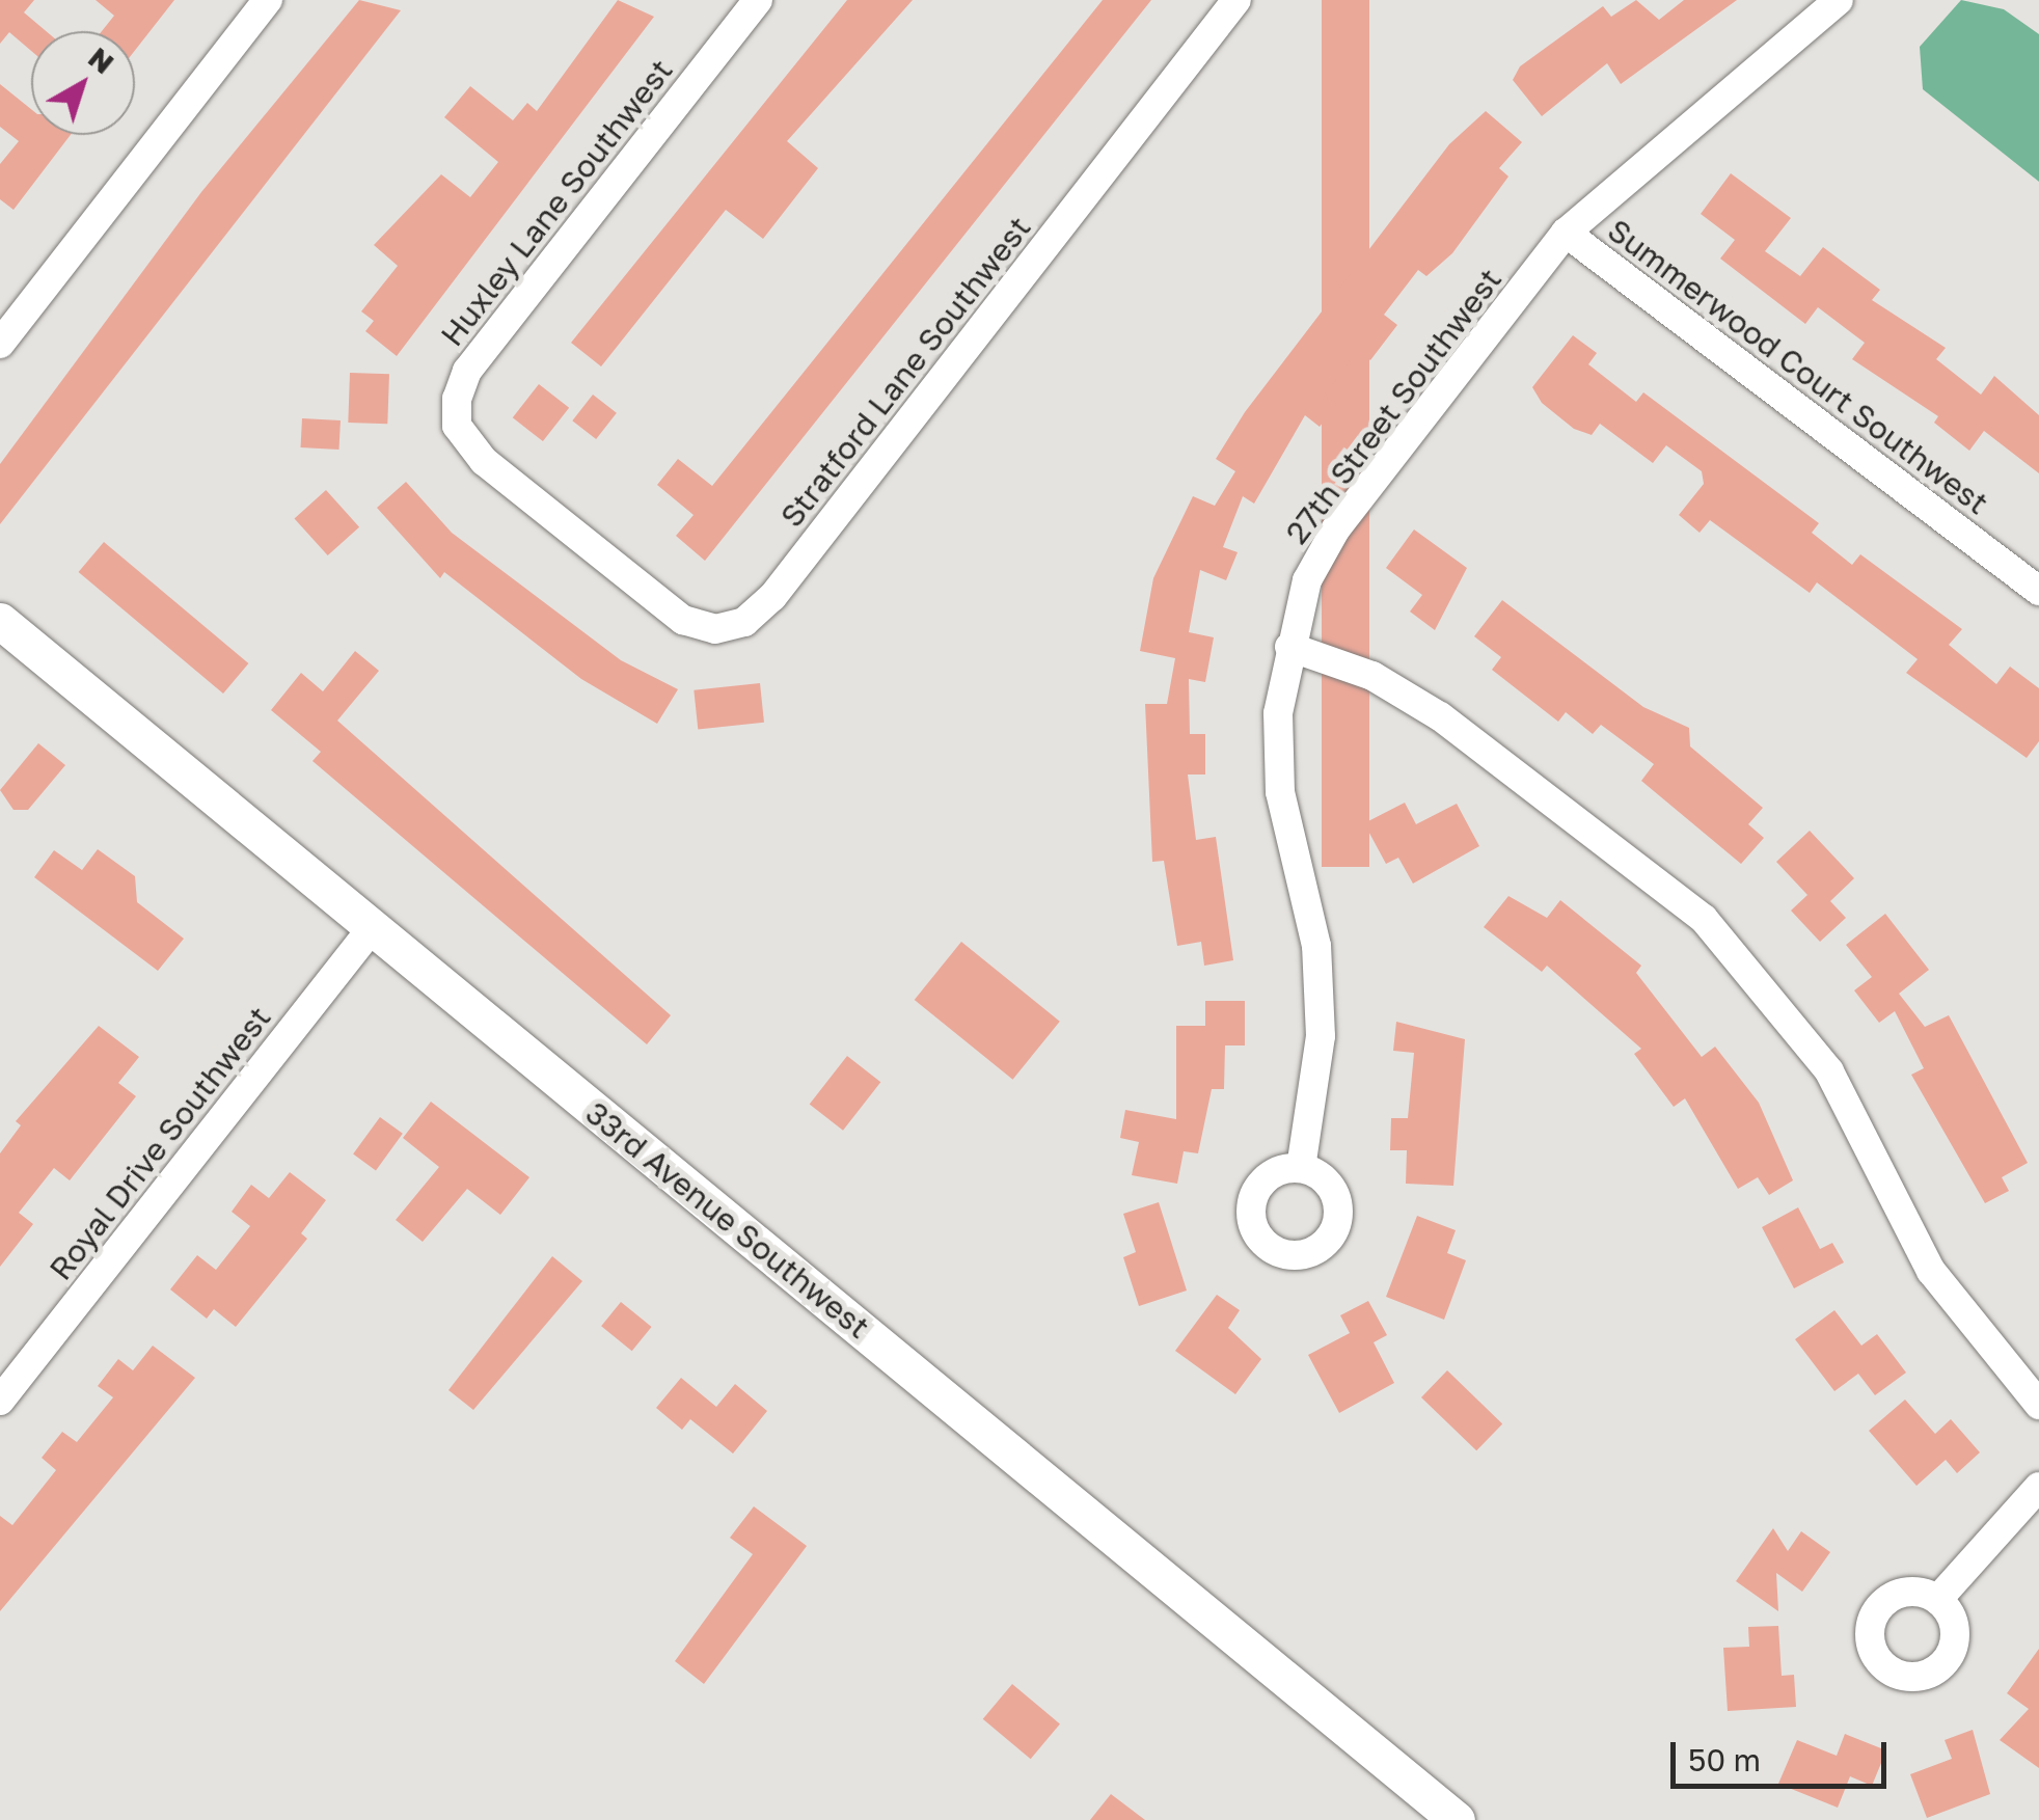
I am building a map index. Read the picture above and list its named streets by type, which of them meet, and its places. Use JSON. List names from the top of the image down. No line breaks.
{"streets":{"street":["Huxley Lane Southwest","Summerwood Court Southwest","Stratford Lane Southwest","27th Street Southwest","Royal Drive Southwest","33rd Avenue Southwest"]},"crossings":[["Huxley Lane Southwest","Stratford Lane Southwest"],["Summerwood Court Southwest","27th Street Southwest"],["Royal Drive Southwest","33rd Avenue Southwest"]],"scale_bar":"50 m","north":"top right"}
